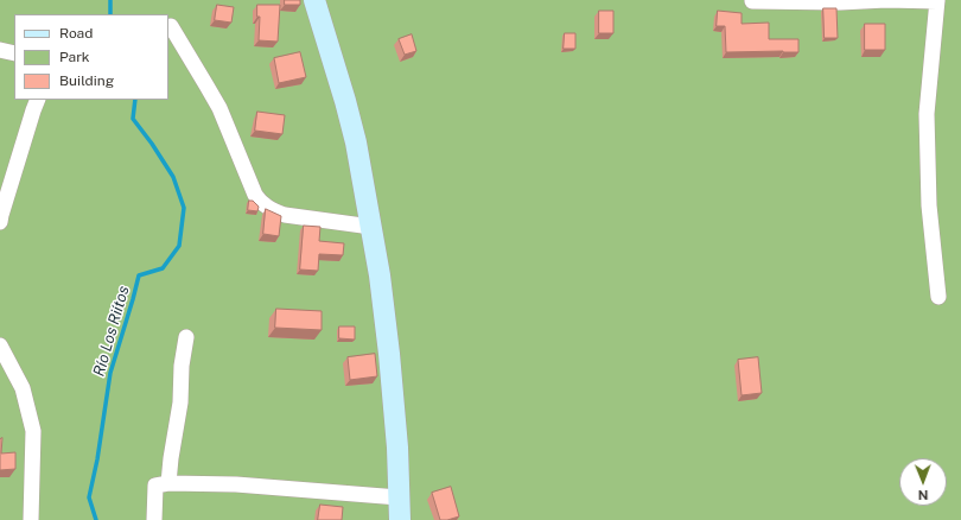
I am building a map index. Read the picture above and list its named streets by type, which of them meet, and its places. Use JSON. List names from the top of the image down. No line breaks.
{"water":["Río Los Riítos"],"legend":["Road","Park","Building"],"north":"bottom"}
